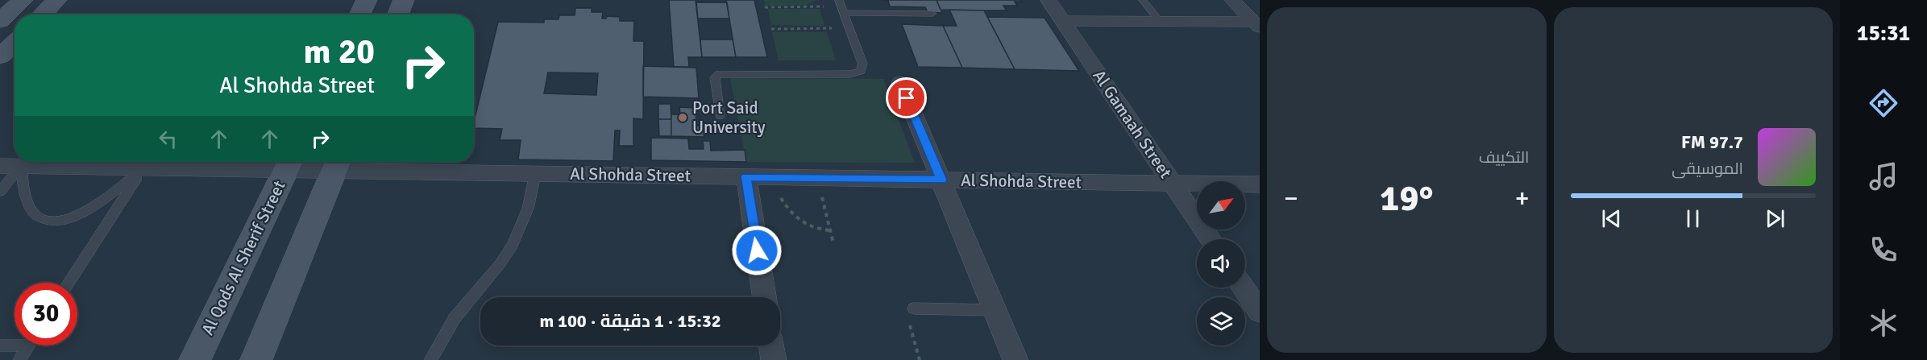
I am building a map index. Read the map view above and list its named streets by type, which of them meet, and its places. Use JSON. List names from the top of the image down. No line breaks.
{"streets":{"main road":["Al Qods Al Sherif Street"],"street":["Al Gamaah Street","Al Shohda Street"]},"crossings":[["Al Gamaah Street","Al Shohda Street"],["Al Shohda Street","Al Qods Al Sherif Street"]],"places":["Port Said University"],"north":"top right","page":{"tabs":"15:31","tile":"التكييف","turn":["20 m","Al Shohda Street"],"song":["97.7 FM","الموسيقى"],"heat":["−","19°","+"],"limit":"30","trip":"15:32 · 1 دقيقة · 100 m"}}
